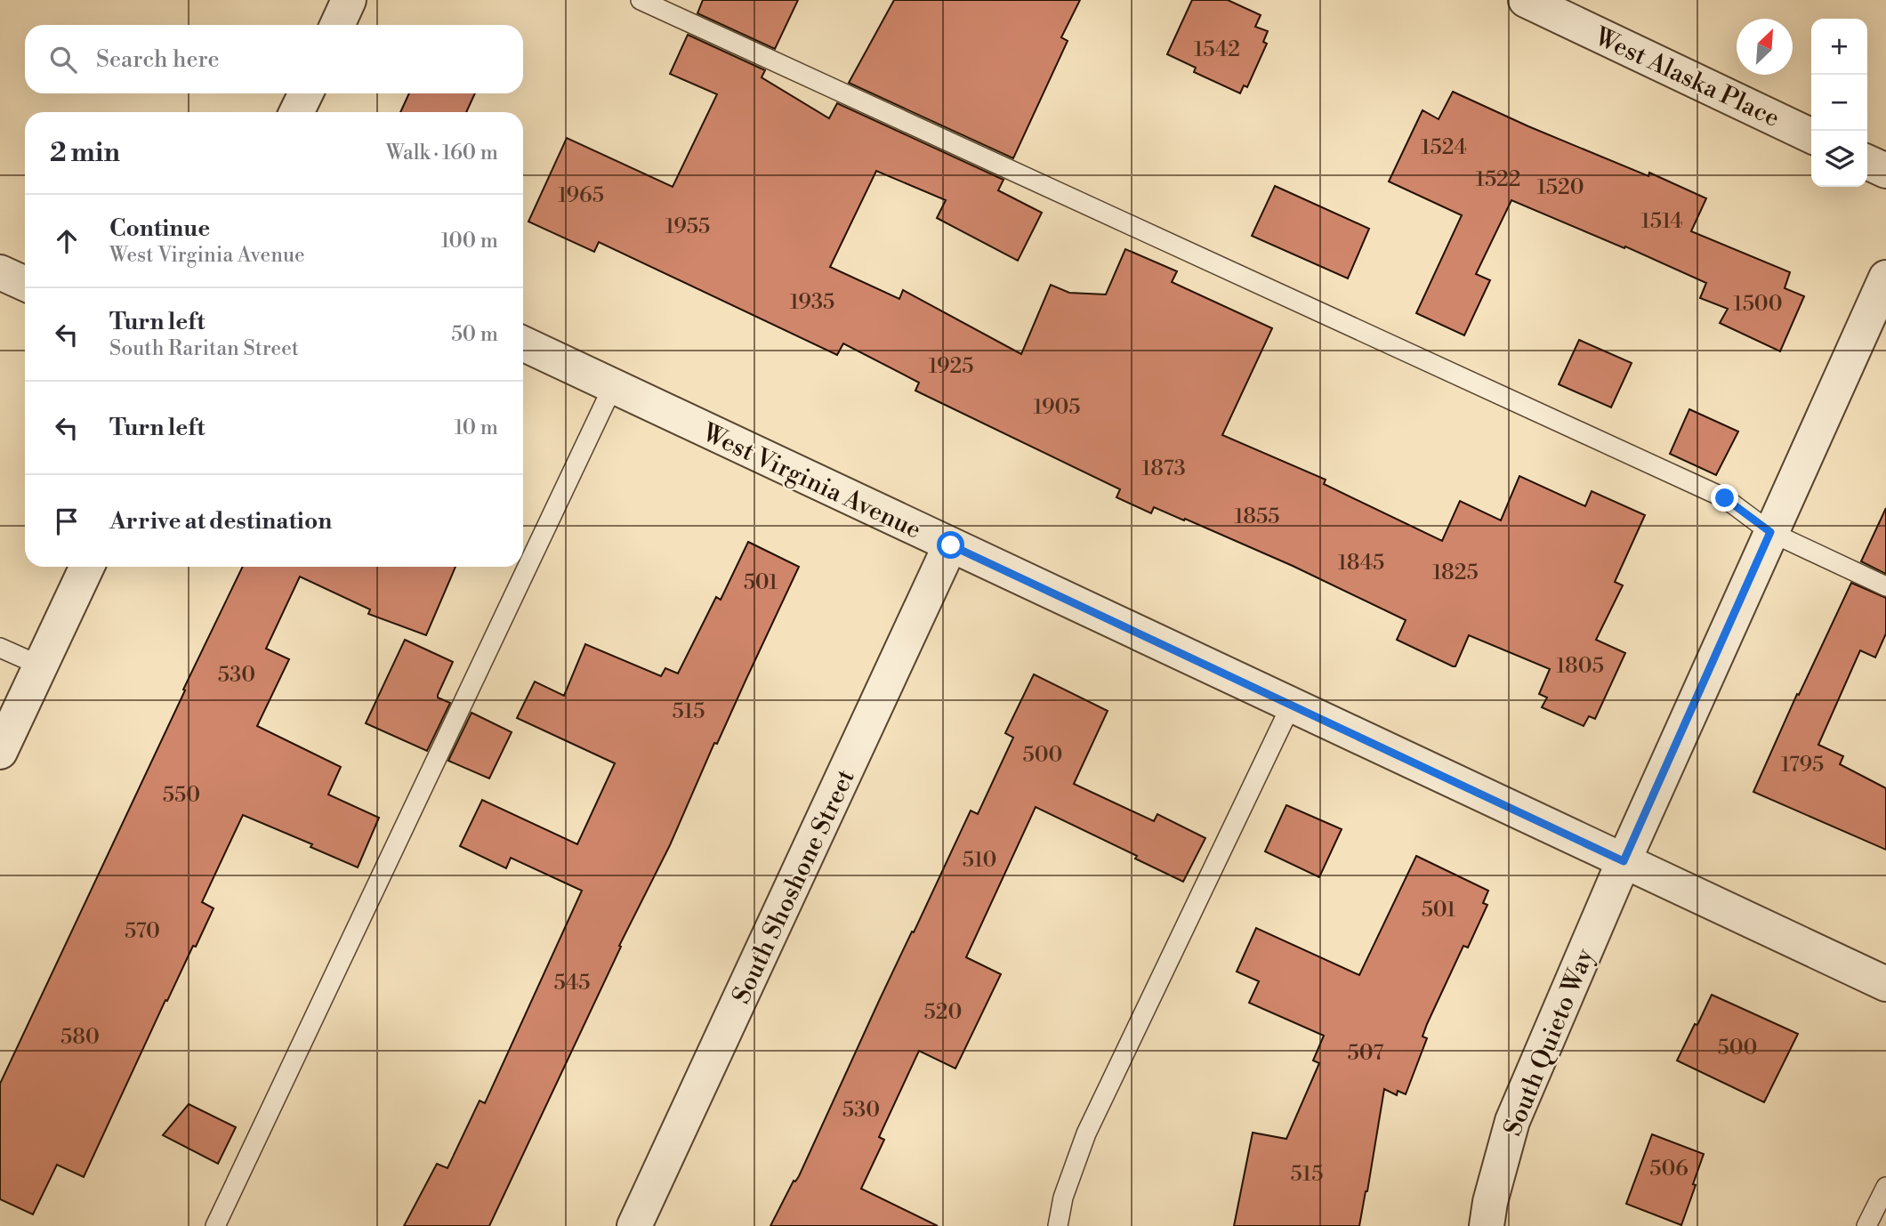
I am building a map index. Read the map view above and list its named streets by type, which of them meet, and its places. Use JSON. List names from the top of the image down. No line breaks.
{"streets":{"street":["West Alaska Place","West Virginia Avenue","South Shoshone Street","South Quieto Way"]},"crossings":[["West Virginia Avenue","South Shoshone Street"],["West Virginia Avenue","South Quieto Way"]],"house_numbers":["1542","1524","1522","1520","1965","1514","1955","1935","1500","1925","1905","1873","1855","1845","1825","501","1805","530","515","500","1795","550","510","501","570","545","520","580","500","507","530","506","515"],"north":"top right","page":{"map_buttons":["+","−"],"search":"Search here","heading":["2 min","Walk · 160 m"],"list":[["Continue","West Virginia Avenue","100 m"],["Turn left","South Raritan Street","50 m"],["Turn left","10 m"],"Arrive at destination"]}}
